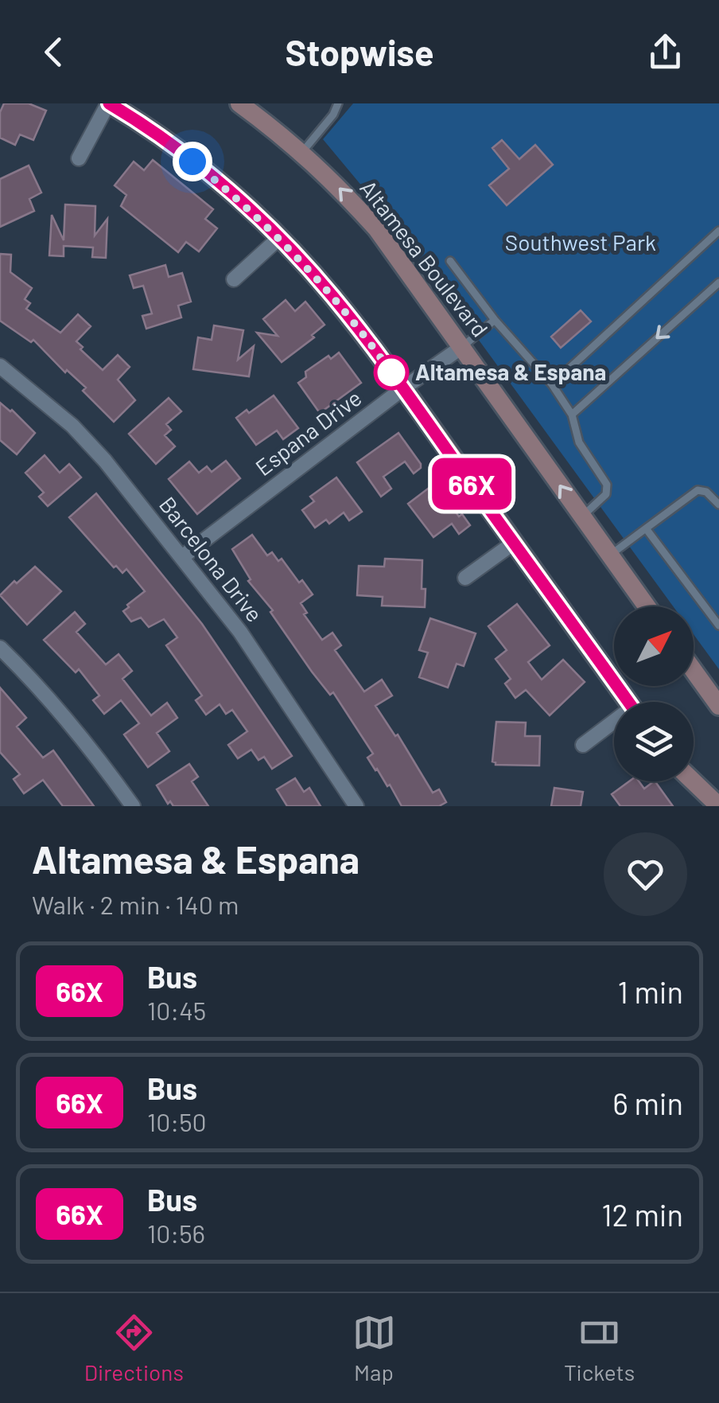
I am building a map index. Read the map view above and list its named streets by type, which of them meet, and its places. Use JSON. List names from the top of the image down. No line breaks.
{"streets":{"main road":["Altamesa Boulevard"],"street":["Espana Drive","Barcelona Drive"]},"crossings":[["Altamesa Boulevard","Espana Drive"],["Espana Drive","Barcelona Drive"]],"parks":["Southwest Park"],"places":["Altamesa & Espana"],"lines":["bus line 66X"],"north":"top right","page":{"header":"Stopwise","on_map":"66X","heading":["Altamesa & Espana","Walk · 2 min · 140 m"],"list":[{"mark":"66X","name":"Bus","note":"10:45","value":"1 min"},{"mark":"66X","name":"Bus","note":"10:50","value":"6 min"},{"mark":"66X","name":"Bus","note":"10:56","value":"12 min"}],"tabs":["Directions","Map","Tickets"]}}
